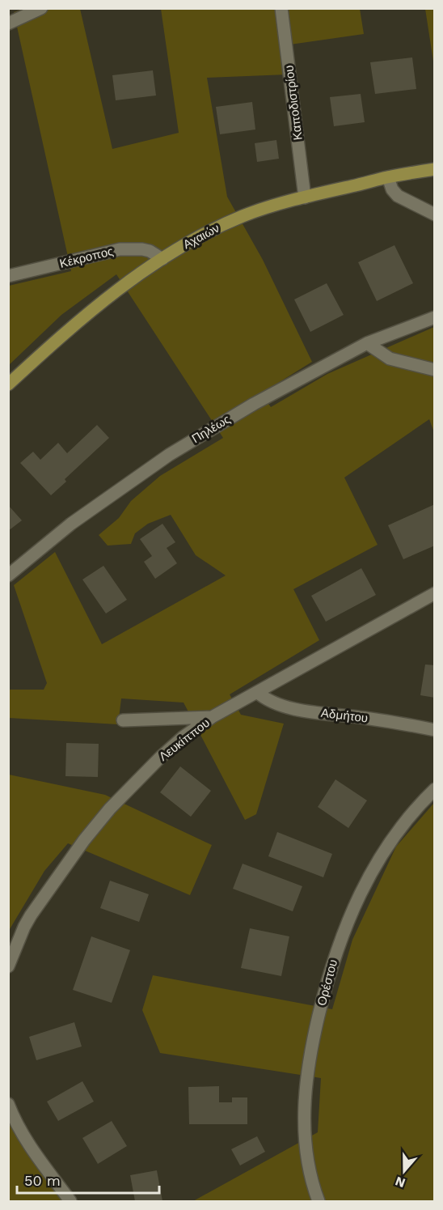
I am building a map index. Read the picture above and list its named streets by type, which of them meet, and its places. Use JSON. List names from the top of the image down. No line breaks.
{"streets":{"main road":["Αχαιών"],"street":["Καποδιστρίου","Κέκροπος","Πηλέως","Αδμήτου","Λευκίππου","Ορέστου"]},"crossings":[["Καποδιστρίου","Αχαιών"],["Αχαιών","Κέκροπος"],["Αδμήτου","Λευκίππου"]],"scale_bar":"50 m","north":"bottom"}
